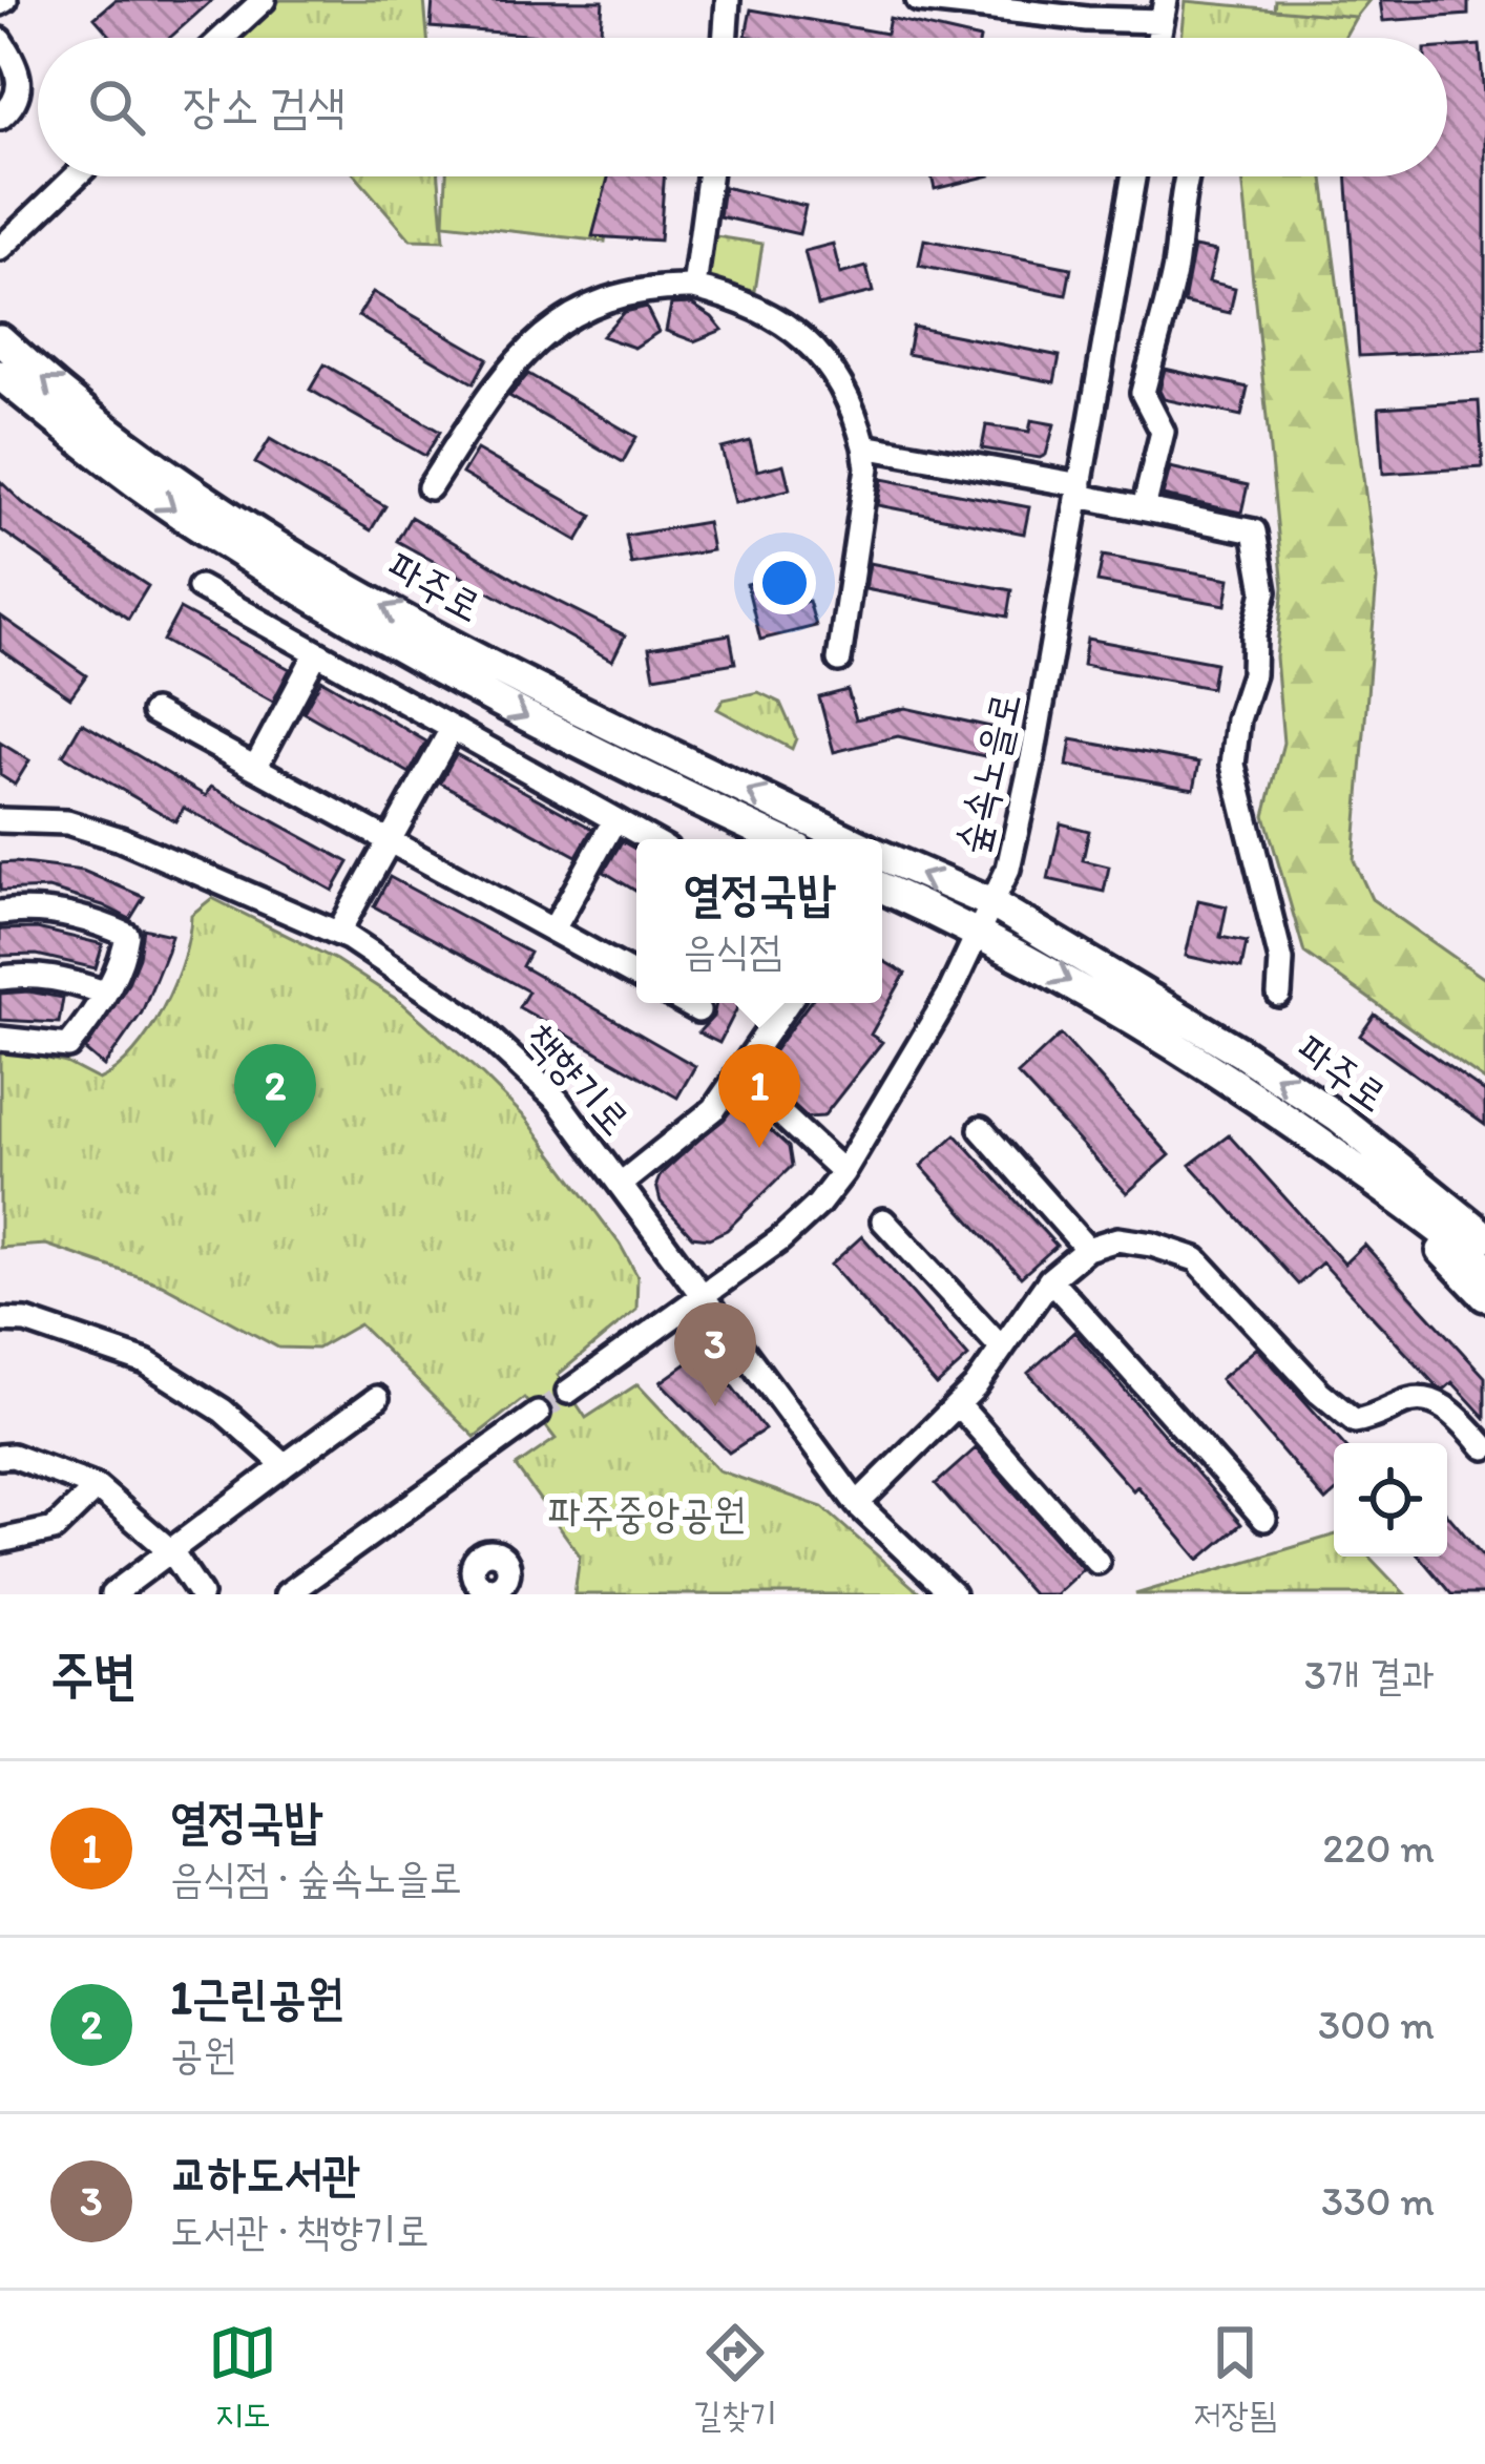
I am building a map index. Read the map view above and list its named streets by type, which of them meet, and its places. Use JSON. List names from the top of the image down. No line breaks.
{"streets":{"main road":["파주로"],"street":["숲속노을로","책향기로"]},"crossings":[["파주로","숲속노을로"],["숲속노을로","책향기로"]],"parks":["파주중앙공원"],"page":{"search":"장소 검색","popup":["열정국밥","음식점"],"pins":["1","2","3"],"heading":["주변","3개 결과"],"list":[{"mark":"1","name":"열정국밥","note":"음식점 · 숲속노을로","value":"220 m"},{"mark":"2","name":"1근린공원","note":"공원","value":"300 m"},{"mark":"3","name":"교하도서관","note":"도서관 · 책향기로","value":"330 m"}],"nav":["지도","길찾기","저장됨"]}}
